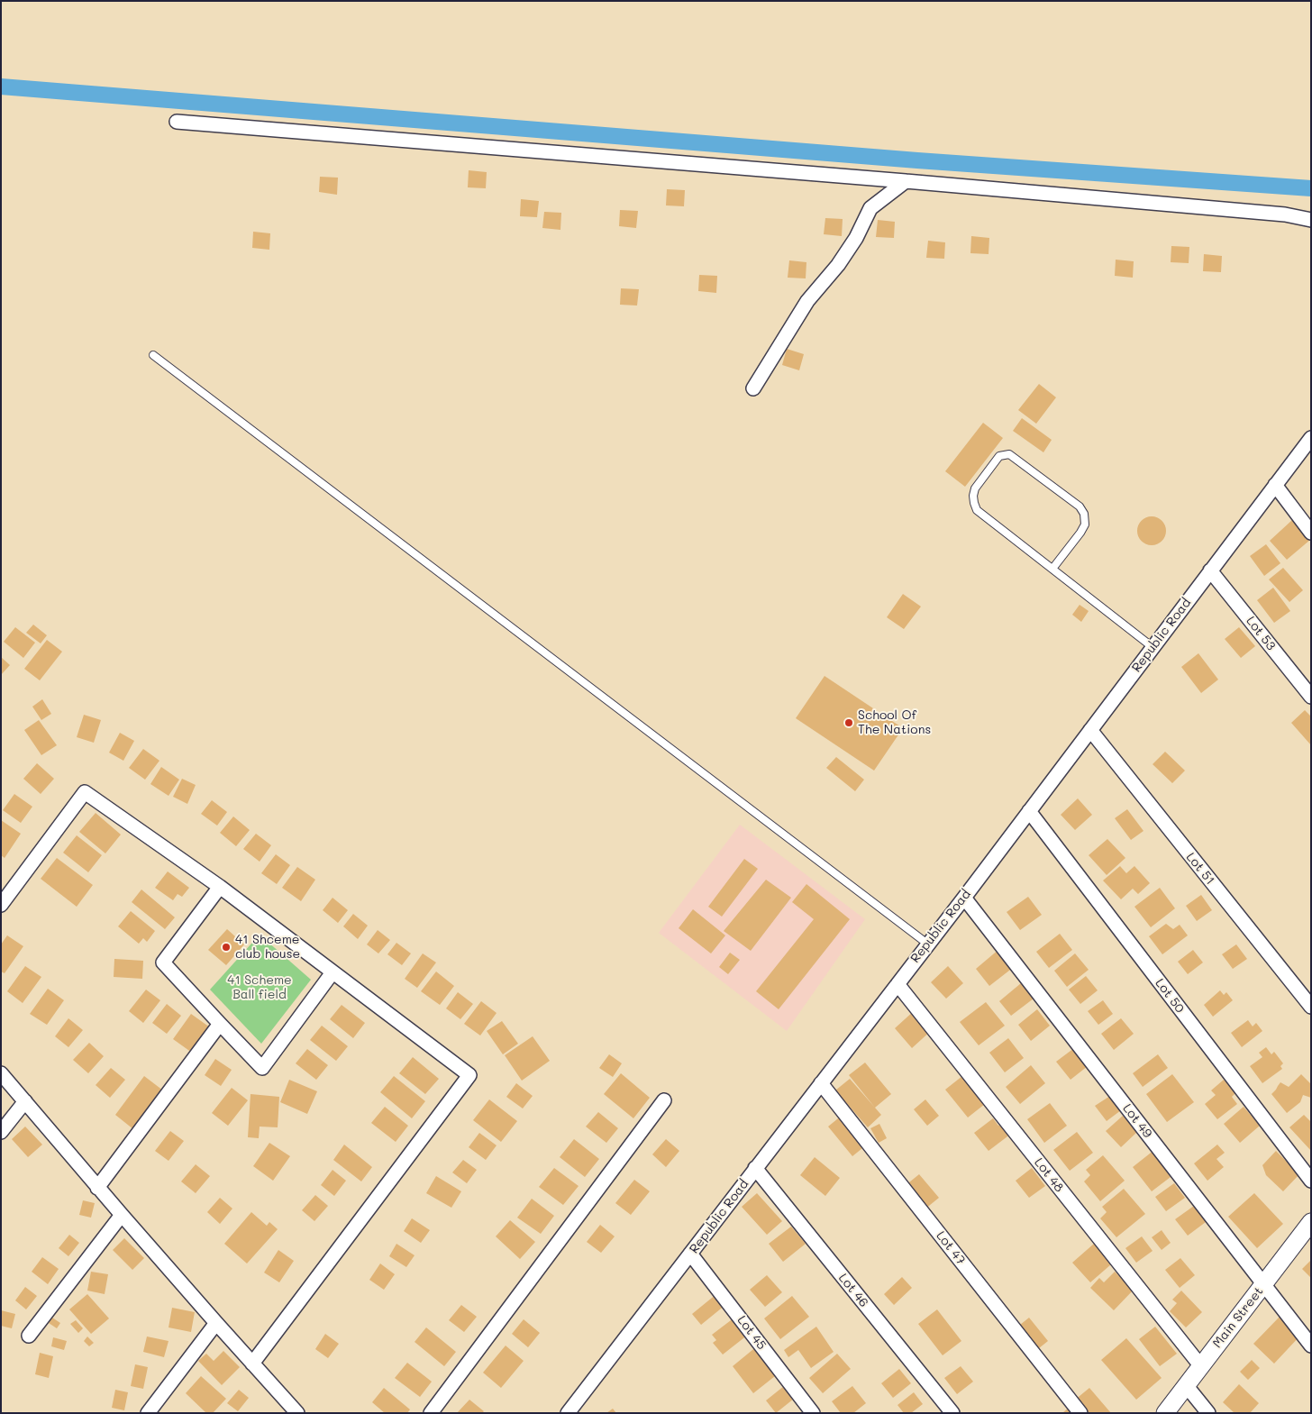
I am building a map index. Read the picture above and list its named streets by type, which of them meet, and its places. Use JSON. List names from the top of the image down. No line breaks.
{"streets":{"street":["Lot 53","Republic Road","Lot 51","Lot 50","Lot 49","Lot 48","Lot 47","Lot 46","Main Street","Lot 45"]},"crossings":[["Lot 53","Republic Road"],["Republic Road","Lot 51"],["Republic Road","Lot 50"],["Republic Road","Lot 49"],["Republic Road","Lot 48"],["Republic Road","Lot 47"],["Republic Road","Lot 46"],["Republic Road","Lot 45"],["Lot 49","Main Street"],["Lot 48","Main Street"]],"parks":["41 Scheme Ball field"],"places":["School Of The Nations","41 Shceme club house"]}
